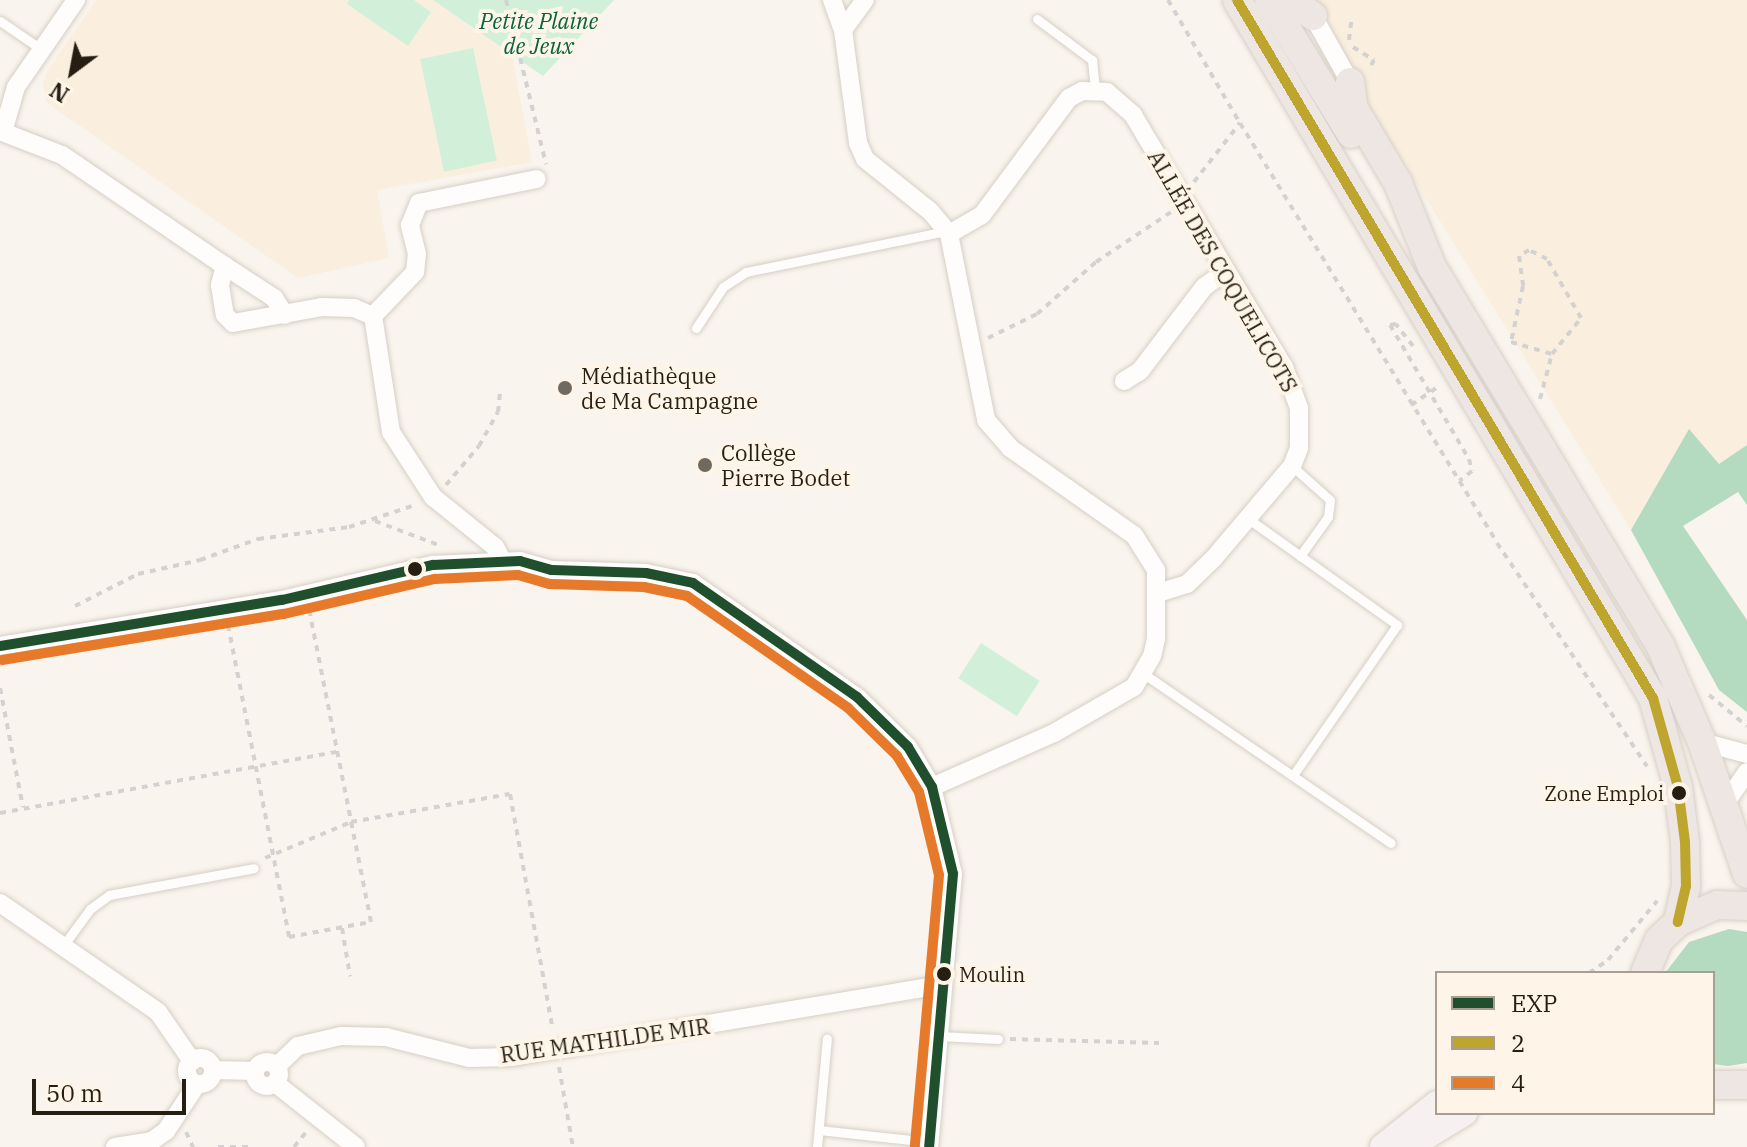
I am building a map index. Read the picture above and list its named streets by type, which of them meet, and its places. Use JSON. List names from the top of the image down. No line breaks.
{"streets":{"street":["ALLÉE DES COQUELICOTS","RUE MATHILDE MIR"]},"parks":["Petite Plaine de Jeux"],"places":["Médiathèque de Ma Campagne","Collège Pierre Bodet","Zone Emploi","Moulin"],"lines":["transit line 2","transit line EXP","transit line 4"],"legend":["EXP","2","4"],"scale_bar":"50 m","north":"bottom left"}
